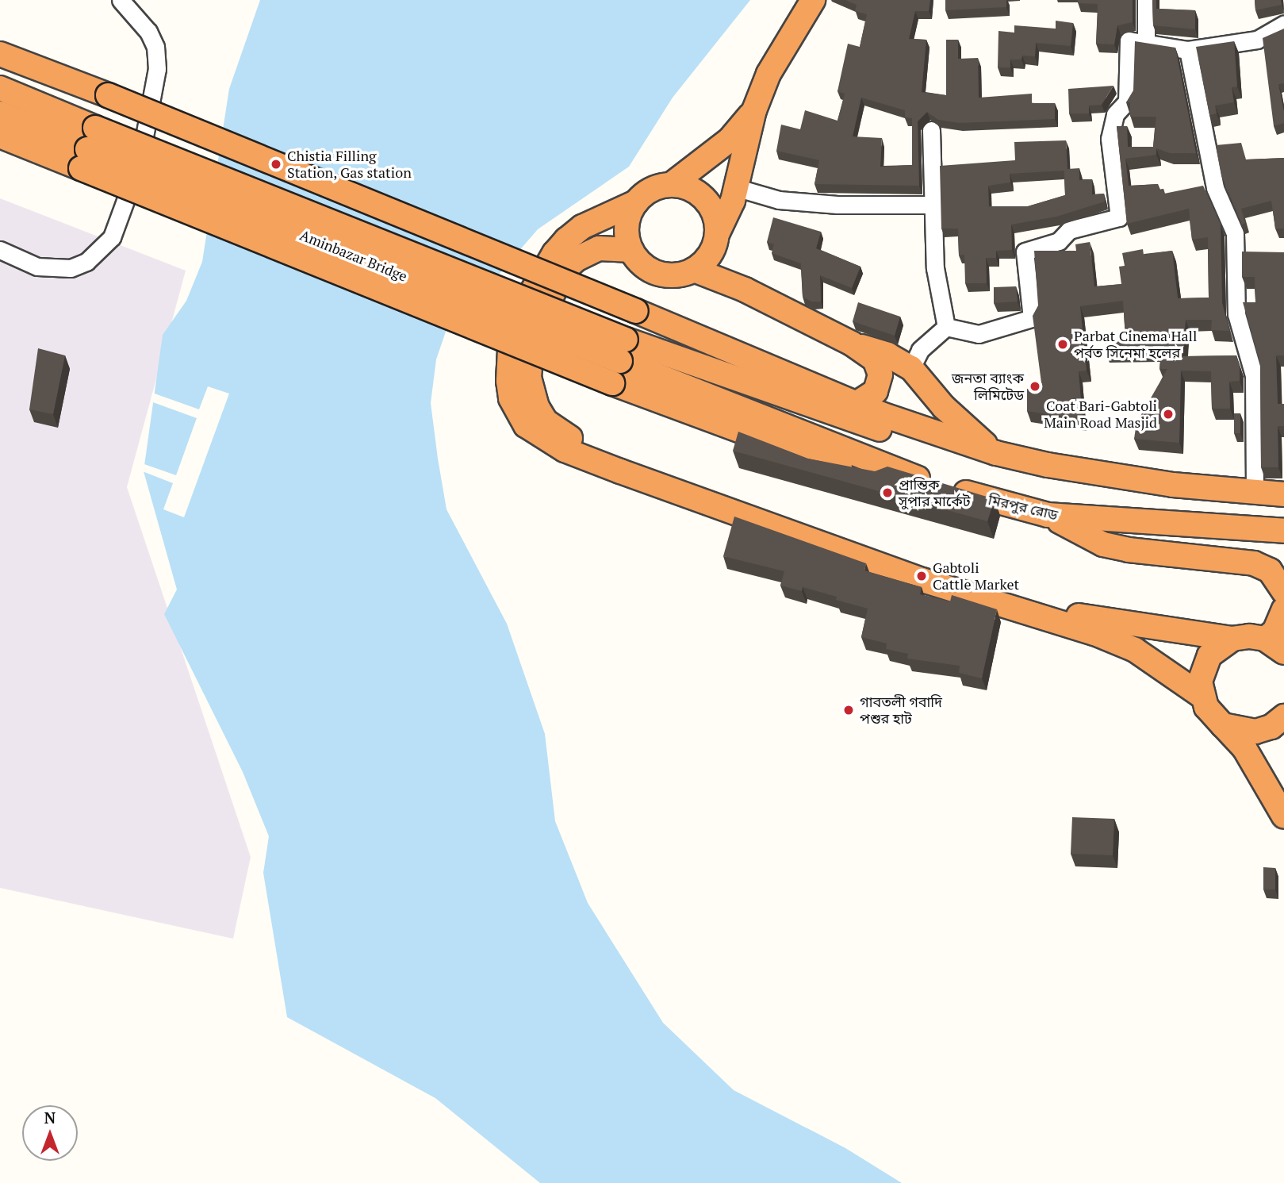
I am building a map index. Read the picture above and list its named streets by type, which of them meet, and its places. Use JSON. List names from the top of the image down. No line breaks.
{"streets":{"highway":["Aminbazar Bridge","মিরপুর রোড"]},"crossings":[["Aminbazar Bridge","মিরপুর রোড"]],"places":["Chistia Filling Station, Gas station","Parbat Cinema Hall পর্বত সিনেমা হলের","জনতা ব্যাংক লিমিটেড","Coat Bari-Gabtoli Main Road Masjid","প্রান্তিক সুপার মার্কেট","Gabtoli Cattle Market","গাবতলী গবাদি পশুর হাট"],"north":"top"}
